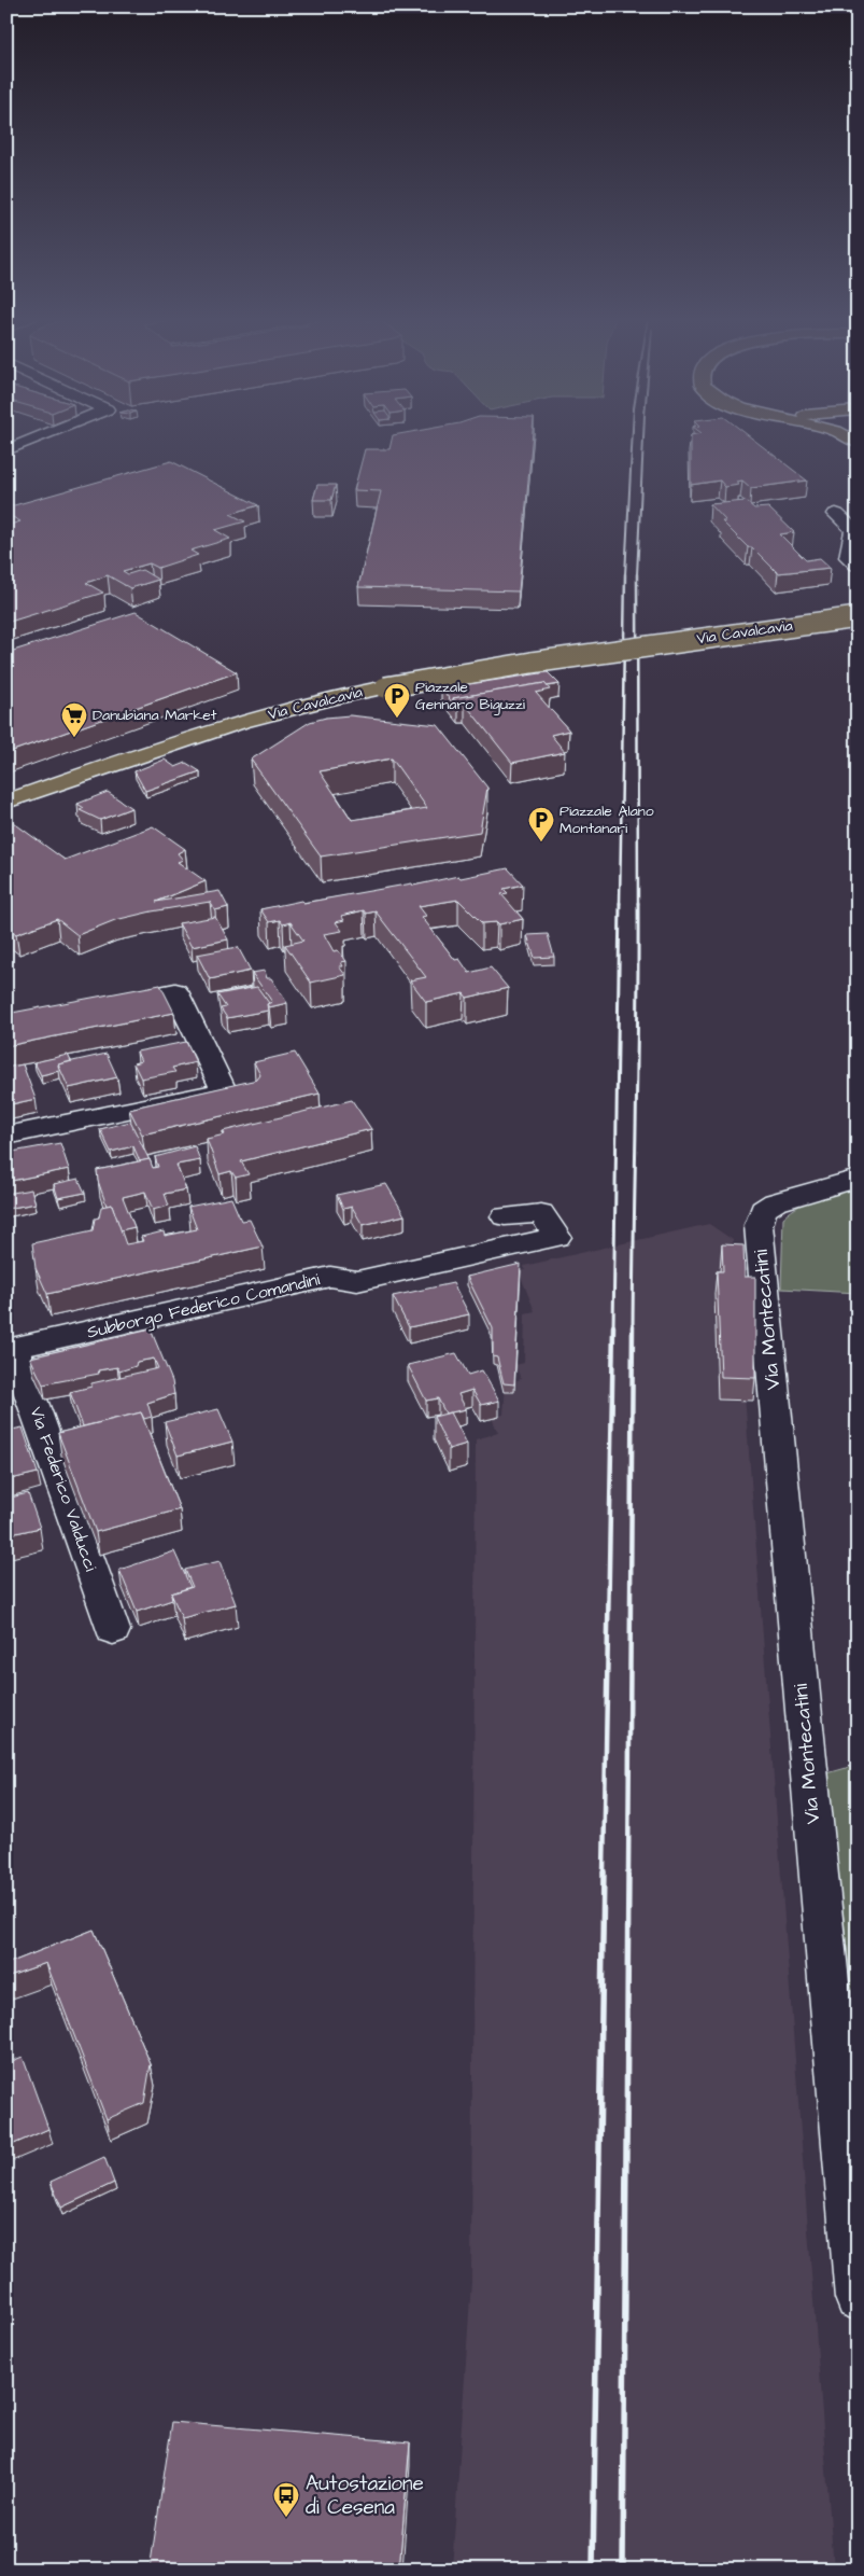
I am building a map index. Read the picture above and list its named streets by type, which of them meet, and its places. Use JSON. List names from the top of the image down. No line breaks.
{"streets":{"main road":["Via Cavalcavia"],"street":["Subborgo Federico Comandini","Via Montecatini","Via Federico Valducci"]},"crossings":[["Subborgo Federico Comandini","Via Federico Valducci"]],"places":{"parking":["Piazzale Gennaro Biguzzi","Piazzale Alano Montanari"],"supermarket":["Danubiana Market"],"bus stop":["Autostazione di Cesena"]}}
